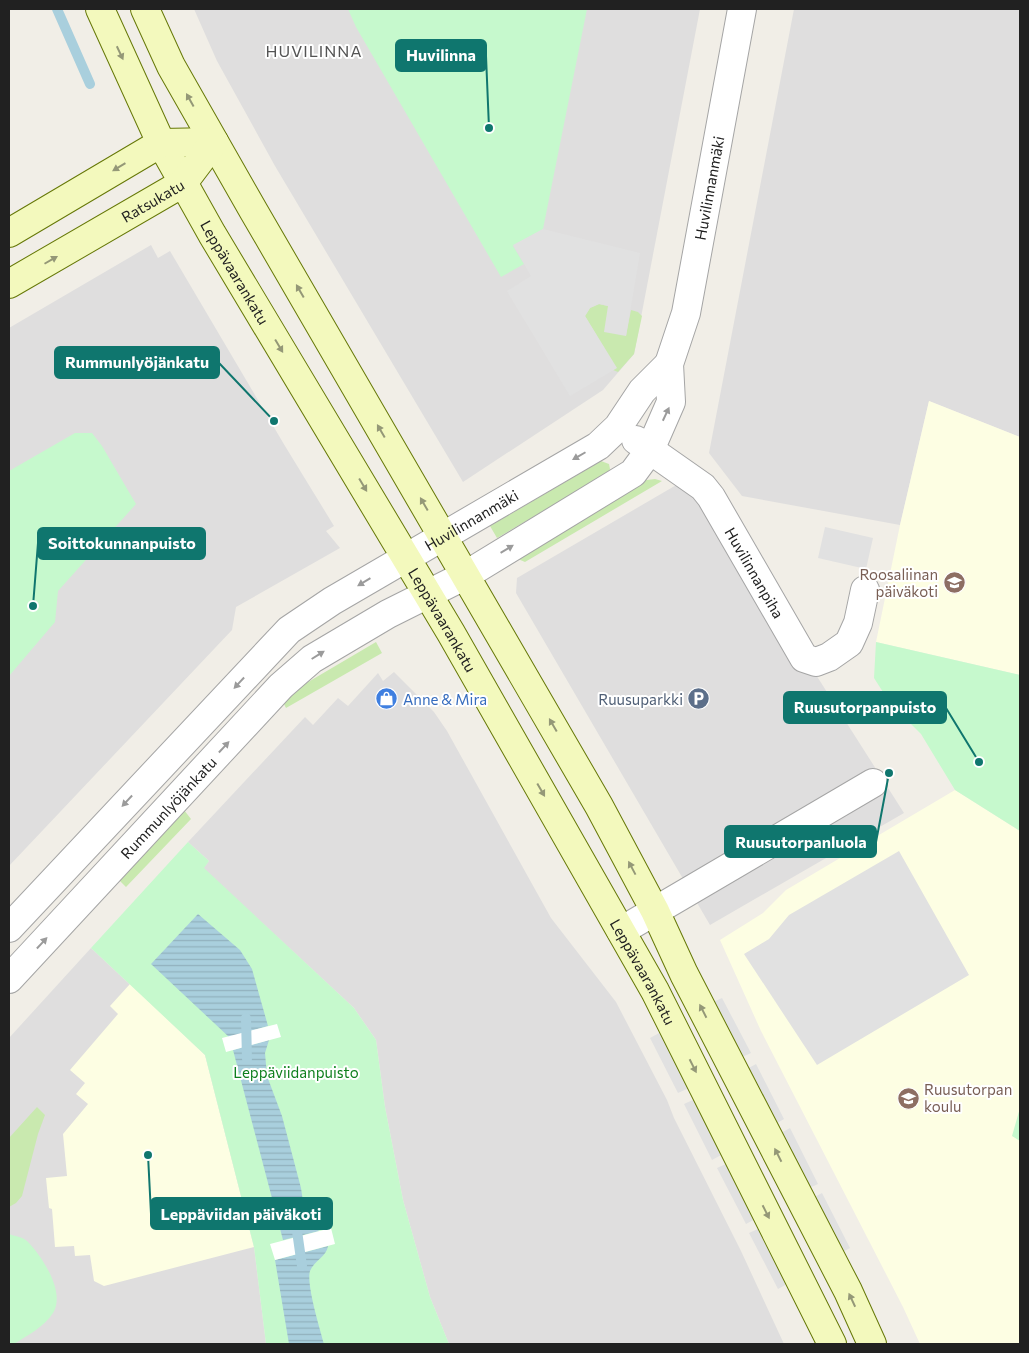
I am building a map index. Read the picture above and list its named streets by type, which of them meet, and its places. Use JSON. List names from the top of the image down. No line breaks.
{"streets":{"main road":["Ratsukatu","Leppävaarankatu"],"street":["Huvilinnanmäki","Huvilinnanpiha","Rummunlyöjänkatu"]},"crossings":[["Huvilinnanmäki","Leppävaarankatu"],["Huvilinnanmäki","Huvilinnanpiha"],["Huvilinnanmäki","Rummunlyöjänkatu"],["Ratsukatu","Leppävaarankatu"],["Leppävaarankatu","Rummunlyöjänkatu"]],"districts":["HUVILINNA"],"parks":["Leppäviidanpuisto"],"places":{"other":["Huvilinna","Rummunlyöjänkatu","Soittokunnanpuisto","Ruusutorpanpuisto","Ruusutorpanluola","Leppäviidan päiväkoti"],"school or university":["Roosaliinan päiväkoti","Ruusutorpan koulu"],"shop":["Anne & Mira"],"parking":["Ruusuparkki"]}}
